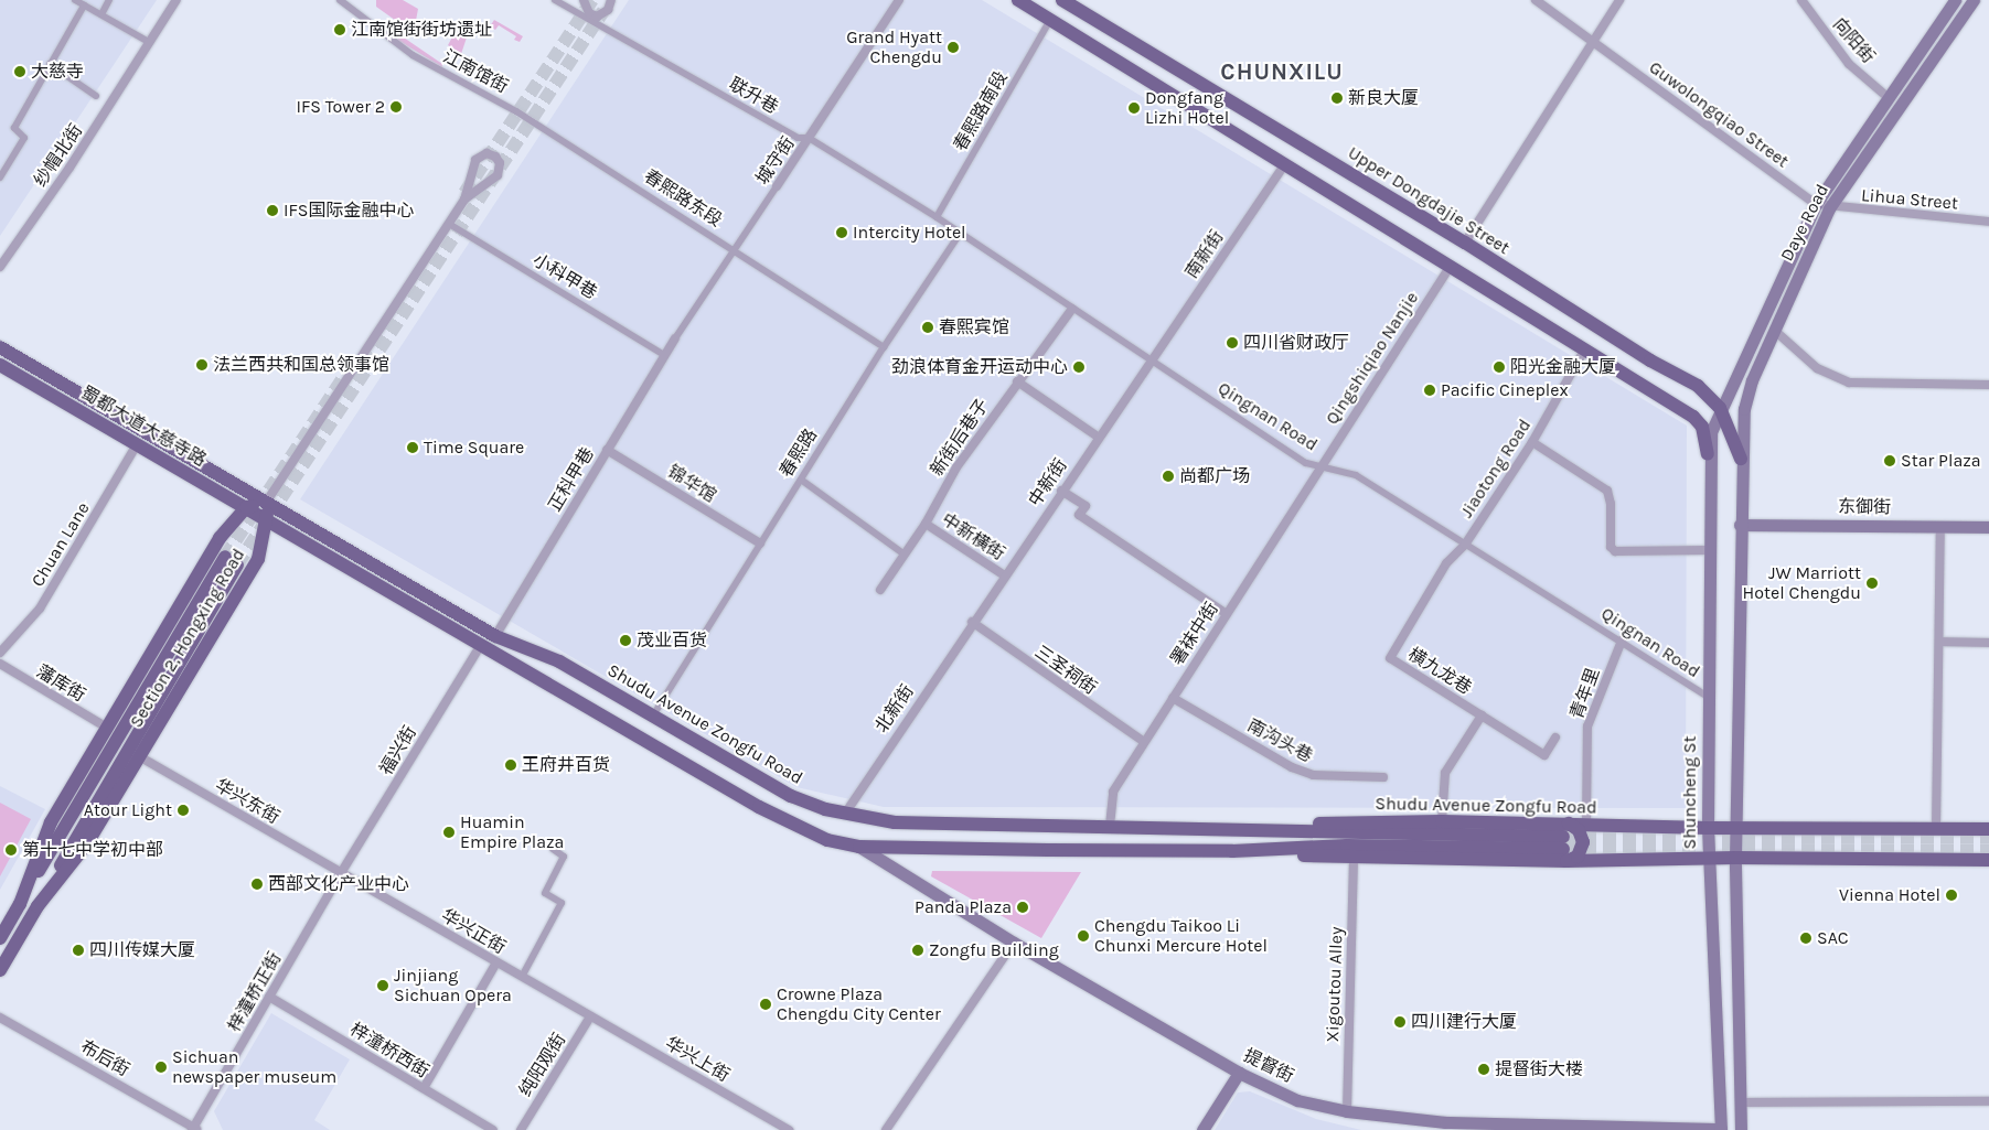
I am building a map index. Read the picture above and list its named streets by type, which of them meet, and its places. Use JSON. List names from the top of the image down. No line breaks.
{"streets":{"main road":["Upper Dongdajie Street","Daye Road","蜀都大道大慈寺路","东御街","Section 2, Hongxing Road","Shudu Avenue Zongfu Road","Shuncheng St","提督街"],"street":["向阳街","江南馆街","联升巷","春熙路南段","Guwolongqiao Street","纱帽北街","城守街","春熙路东段","Lihua Street","南新街","小科甲巷","Qingshiqiao Nanjie","Qingnan Road","新街后巷子","春熙路","Jiaotong Road","正科甲巷","中新街","锦华馆","中新横街","Chuan Lane","署袜中街","三圣祠街","横九龙巷","藩库街","青年里","北新街","南沟头巷","福兴街","华兴东街","华兴正街","Xigoutou Alley","梓潼桥正街","梓潼桥西街","布后街","华兴上街","纯阳观街"]},"crossings":[["向阳街","Daye Road"],["江南馆街","春熙路东段"],["联升巷","春熙路南段"],["联升巷","城守街"],["Guwolongqiao Street","Lihua Street"],["Guwolongqiao Street","Daye Road"],["城守街","春熙路东段"],["城守街","正科甲巷"],["春熙路东段","春熙路"],["Lihua Street","Daye Road"],["Upper Dongdajie Street","Daye Road"],["Daye Road","Shuncheng St"],["南新街","Qingnan Road"],["南新街","中新街"],["小科甲巷","正科甲巷"],["Qingshiqiao Nanjie","Qingnan Road"],["Qingshiqiao Nanjie","署袜中街"],["Qingnan Road","新街后巷子"],["Qingnan Road","春熙路"],["Qingnan Road","Jiaotong Road"],["Qingnan Road","中新街"],["Qingnan Road","署袜中街"],["Qingnan Road","横九龙巷"],["Qingnan Road","青年里"],["Qingnan Road","Shuncheng St"],["蜀都大道大慈寺路","Chuan Lane"],["蜀都大道大慈寺路","Section 2, Hongxing Road"],["蜀都大道大慈寺路","Shudu Avenue Zongfu Road"],["新街后巷子","中新横街"],["春熙路","锦华馆"],["春熙路","Shudu Avenue Zongfu Road"],["Jiaotong Road","横九龙巷"],["正科甲巷","锦华馆"],["正科甲巷","Shudu Avenue Zongfu Road"],["中新街","中新横街"],["中新街","三圣祠街"],["中新街","北新街"],["署袜中街","三圣祠街"],["署袜中街","Shudu Avenue Zongfu Road"],["署袜中街","南沟头巷"],["Section 2, Hongxing Road","藩库街"],["Section 2, Hongxing Road","Shudu Avenue Zongfu Road"],["Section 2, Hongxing Road","华兴东街"],["三圣祠街","北新街"],["青年里","Shudu Avenue Zongfu Road"],["北新街","Shudu Avenue Zongfu Road"],["Shudu Avenue Zongfu Road","福兴街"],["Shudu Avenue Zongfu Road","Shuncheng St"],["Shudu Avenue Zongfu Road","Xigoutou Alley"],["Shudu Avenue Zongfu Road","提督街"],["福兴街","华兴东街"],["福兴街","华兴正街"],["福兴街","梓潼桥正街"],["Shuncheng St","提督街"],["华兴东街","华兴正街"],["华兴东街","梓潼桥正街"],["华兴正街","梓潼桥正街"],["华兴正街","华兴上街"],["华兴正街","纯阳观街"],["Xigoutou Alley","提督街"],["梓潼桥正街","梓潼桥西街"],["梓潼桥正街","布后街"],["华兴上街","纯阳观街"]],"districts":["CHUNXILU"],"places":["江南馆街街坊遗址","Grand Hyatt Chengdu","大慈寺","新良大厦","IFS Tower 2","Dongfang Lizhi Hotel","IFS国际金融中心","Intercity Hotel","春熙宾馆","四川省财政厅","法兰西共和国总领事馆","劲浪体育金开运动中心","阳光金融大厦","Pacific Cineplex","Time Square","Star Plaza","尚都广场","JW Marriott Hotel Chengdu","茂业百货","王府井百货","Atour Light","Huamin Empire Plaza","第十七中学初中部","西部文化产业中心","Vienna Hotel","Panda Plaza","Chengdu Taikoo Li Chunxi Mercure Hotel","SAC","四川传媒大厦","Zongfu Building","Jinjiang Sichuan Opera","Crowne Plaza Chengdu City Center","四川建行大厦","Sichuan newspaper museum","提督街大楼"]}
